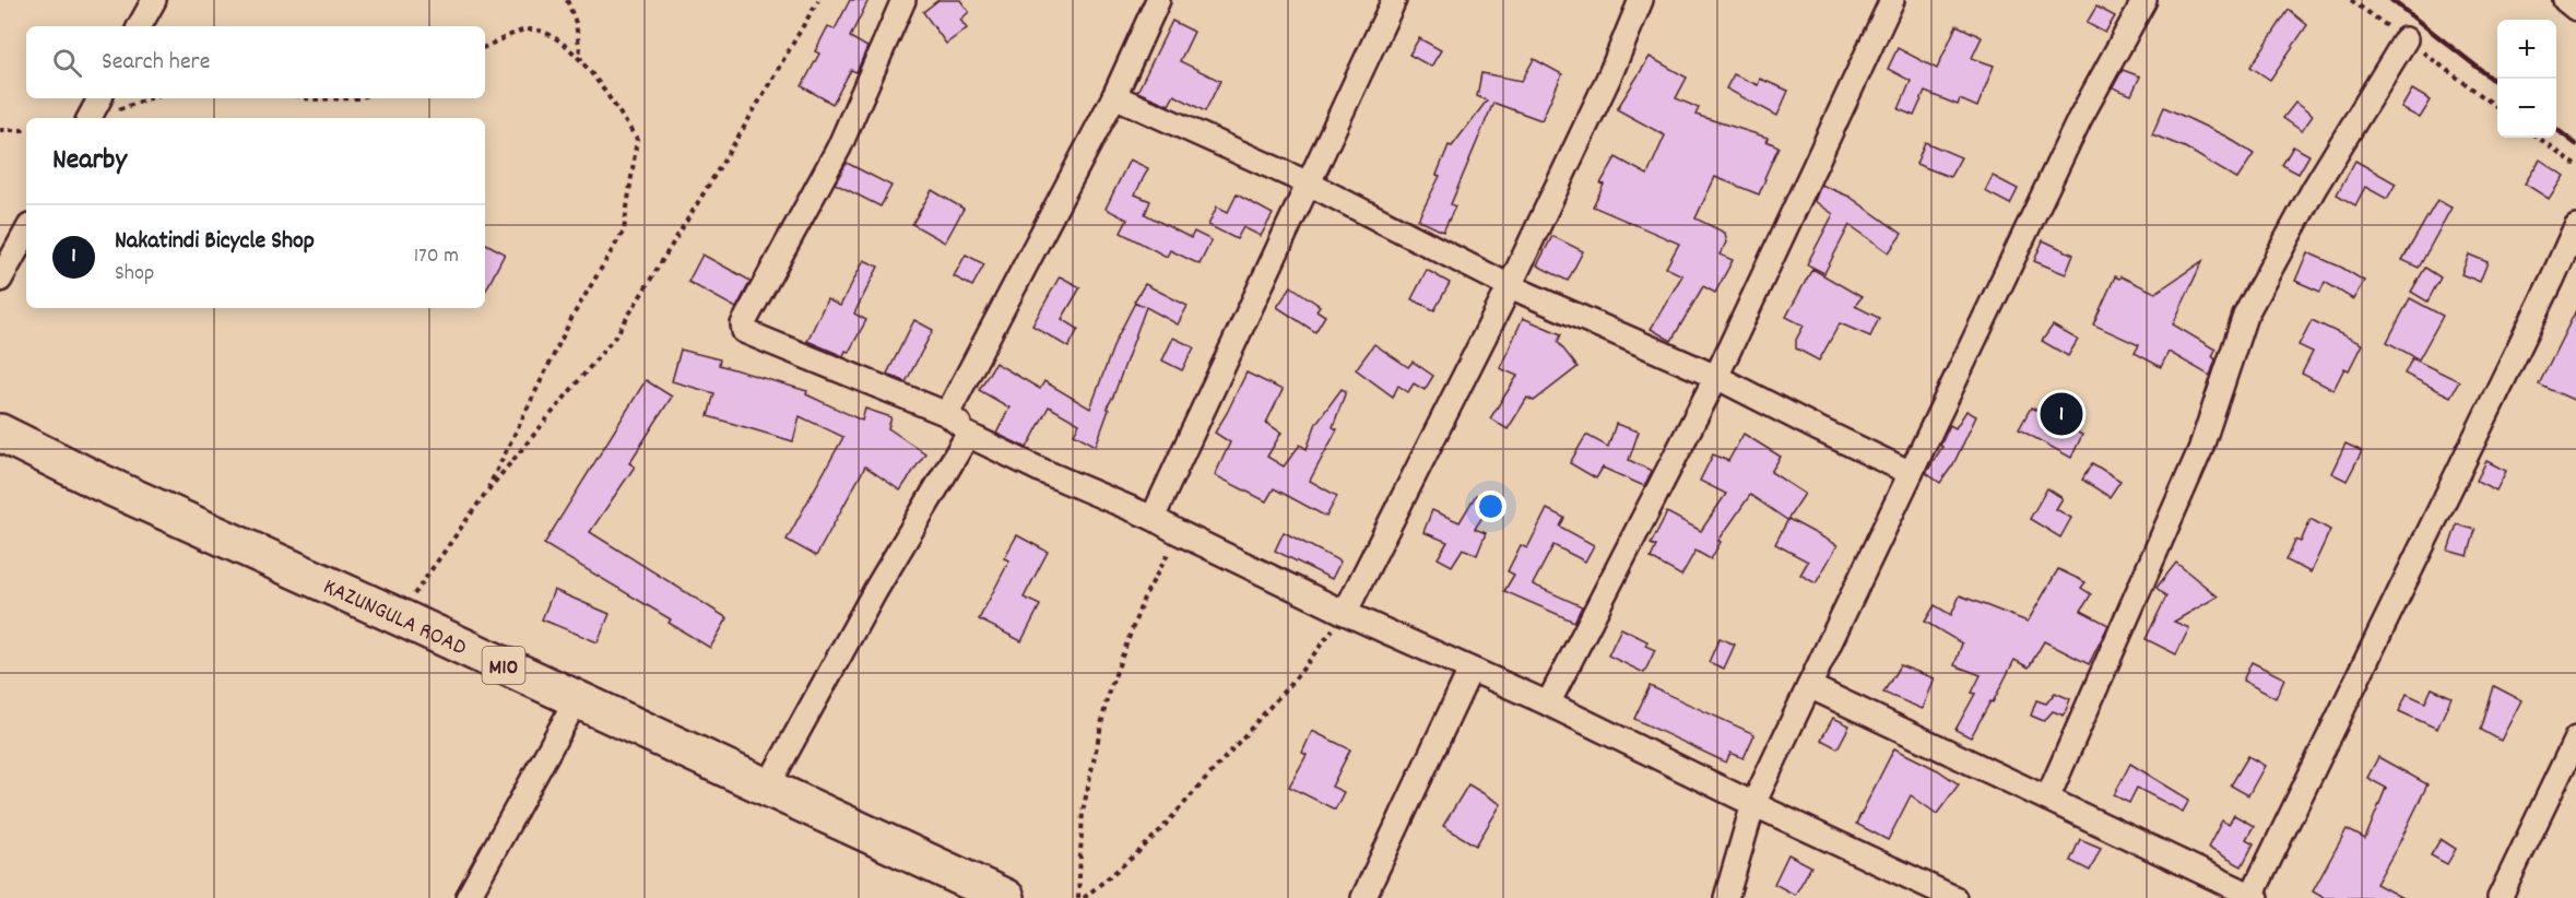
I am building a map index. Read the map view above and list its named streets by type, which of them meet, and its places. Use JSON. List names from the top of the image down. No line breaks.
{"streets":{"highway":["KAZUNGULA ROAD","M10"]},"page":{"map_buttons":["+","−"],"search":"Search here","heading":"Nearby","list":[{"mark":"1","name":"Nakatindi Bicycle Shop","note":"Shop","value":"170 m"}],"pins":"1"}}
